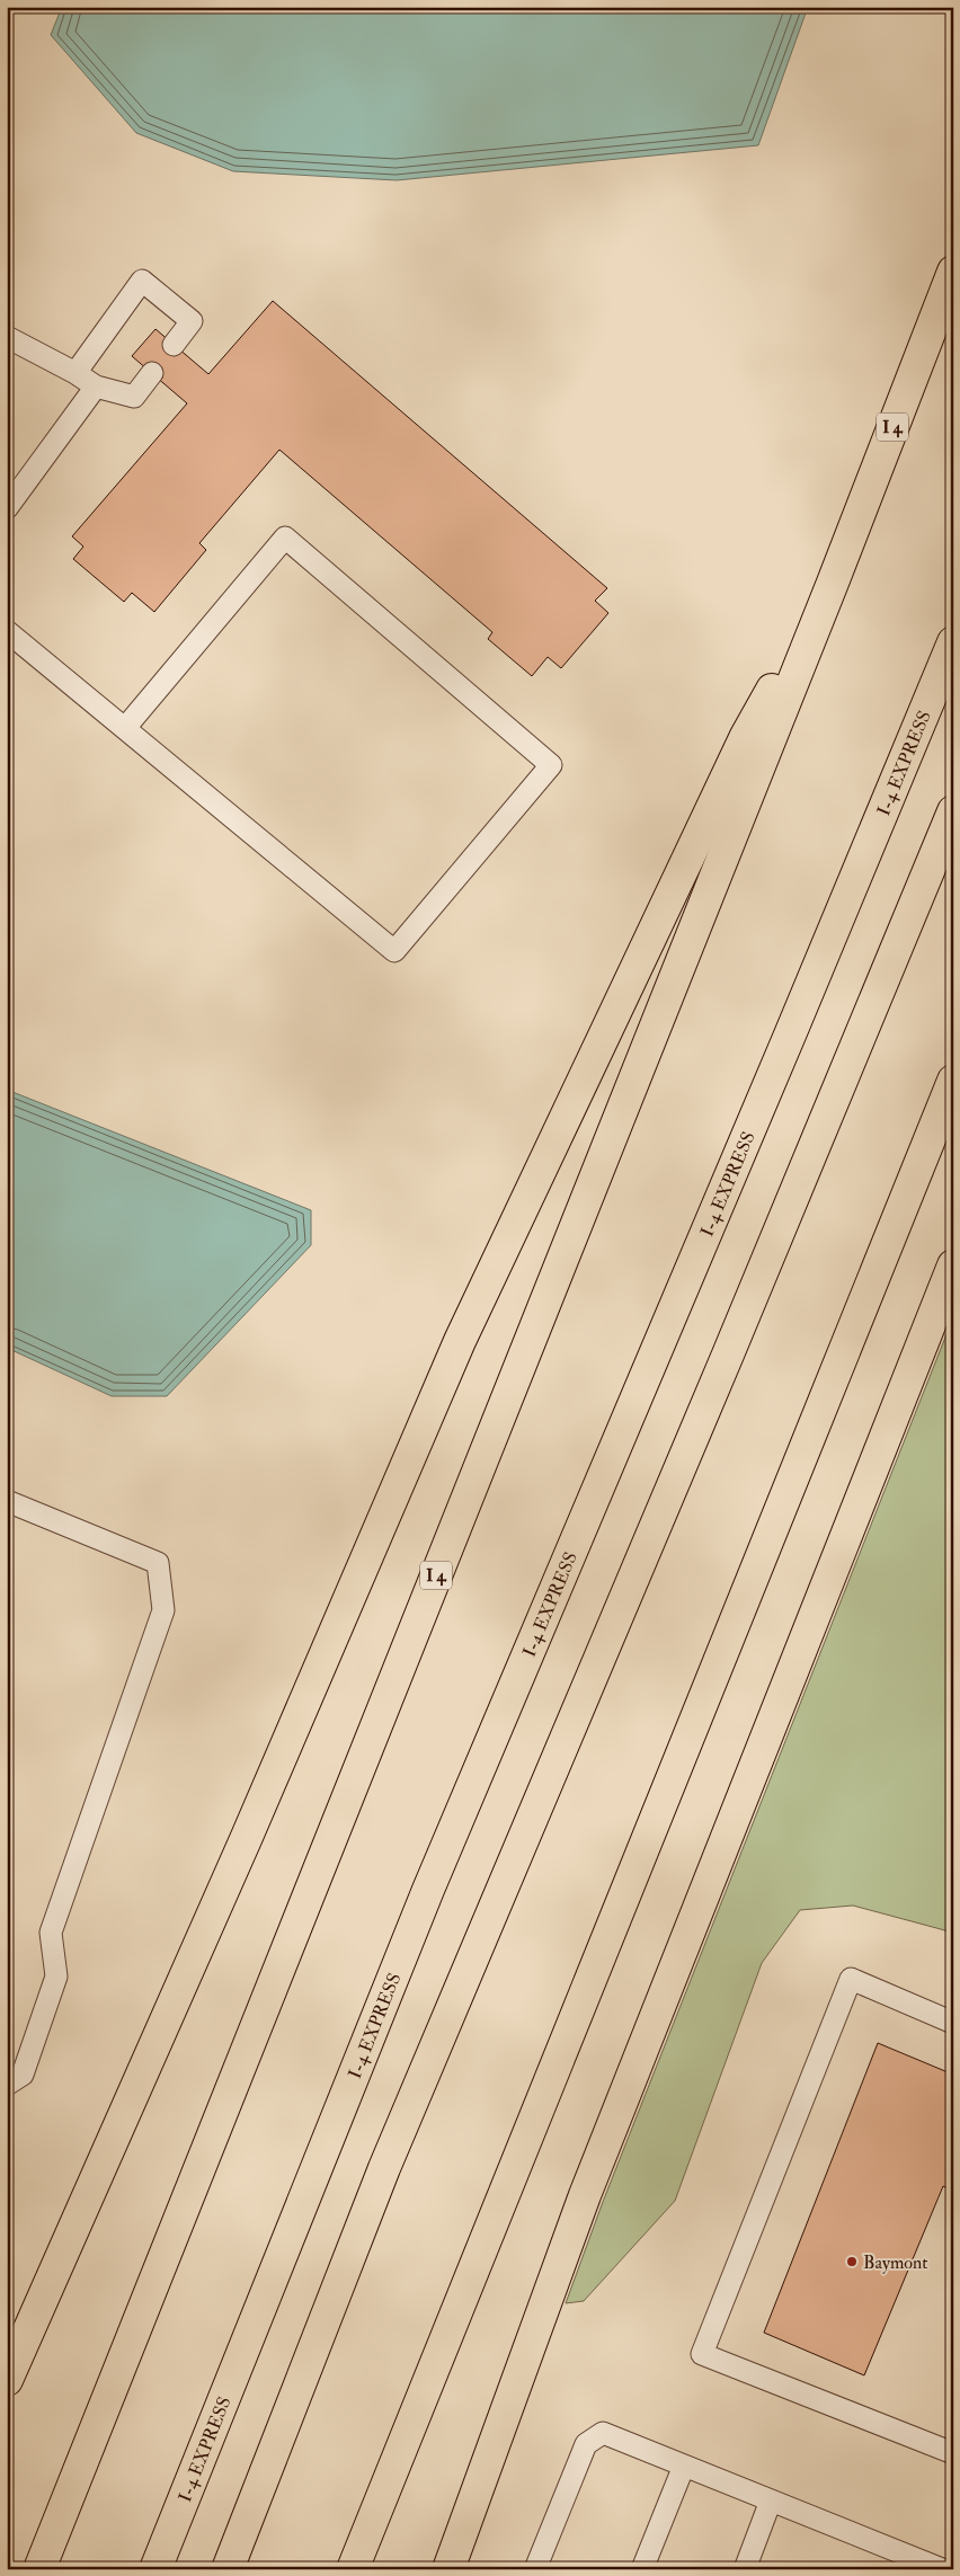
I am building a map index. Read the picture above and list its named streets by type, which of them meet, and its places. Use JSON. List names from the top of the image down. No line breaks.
{"streets":{"highway":["I 4","I-4 EXPRESS"]},"places":["Baymont"]}
